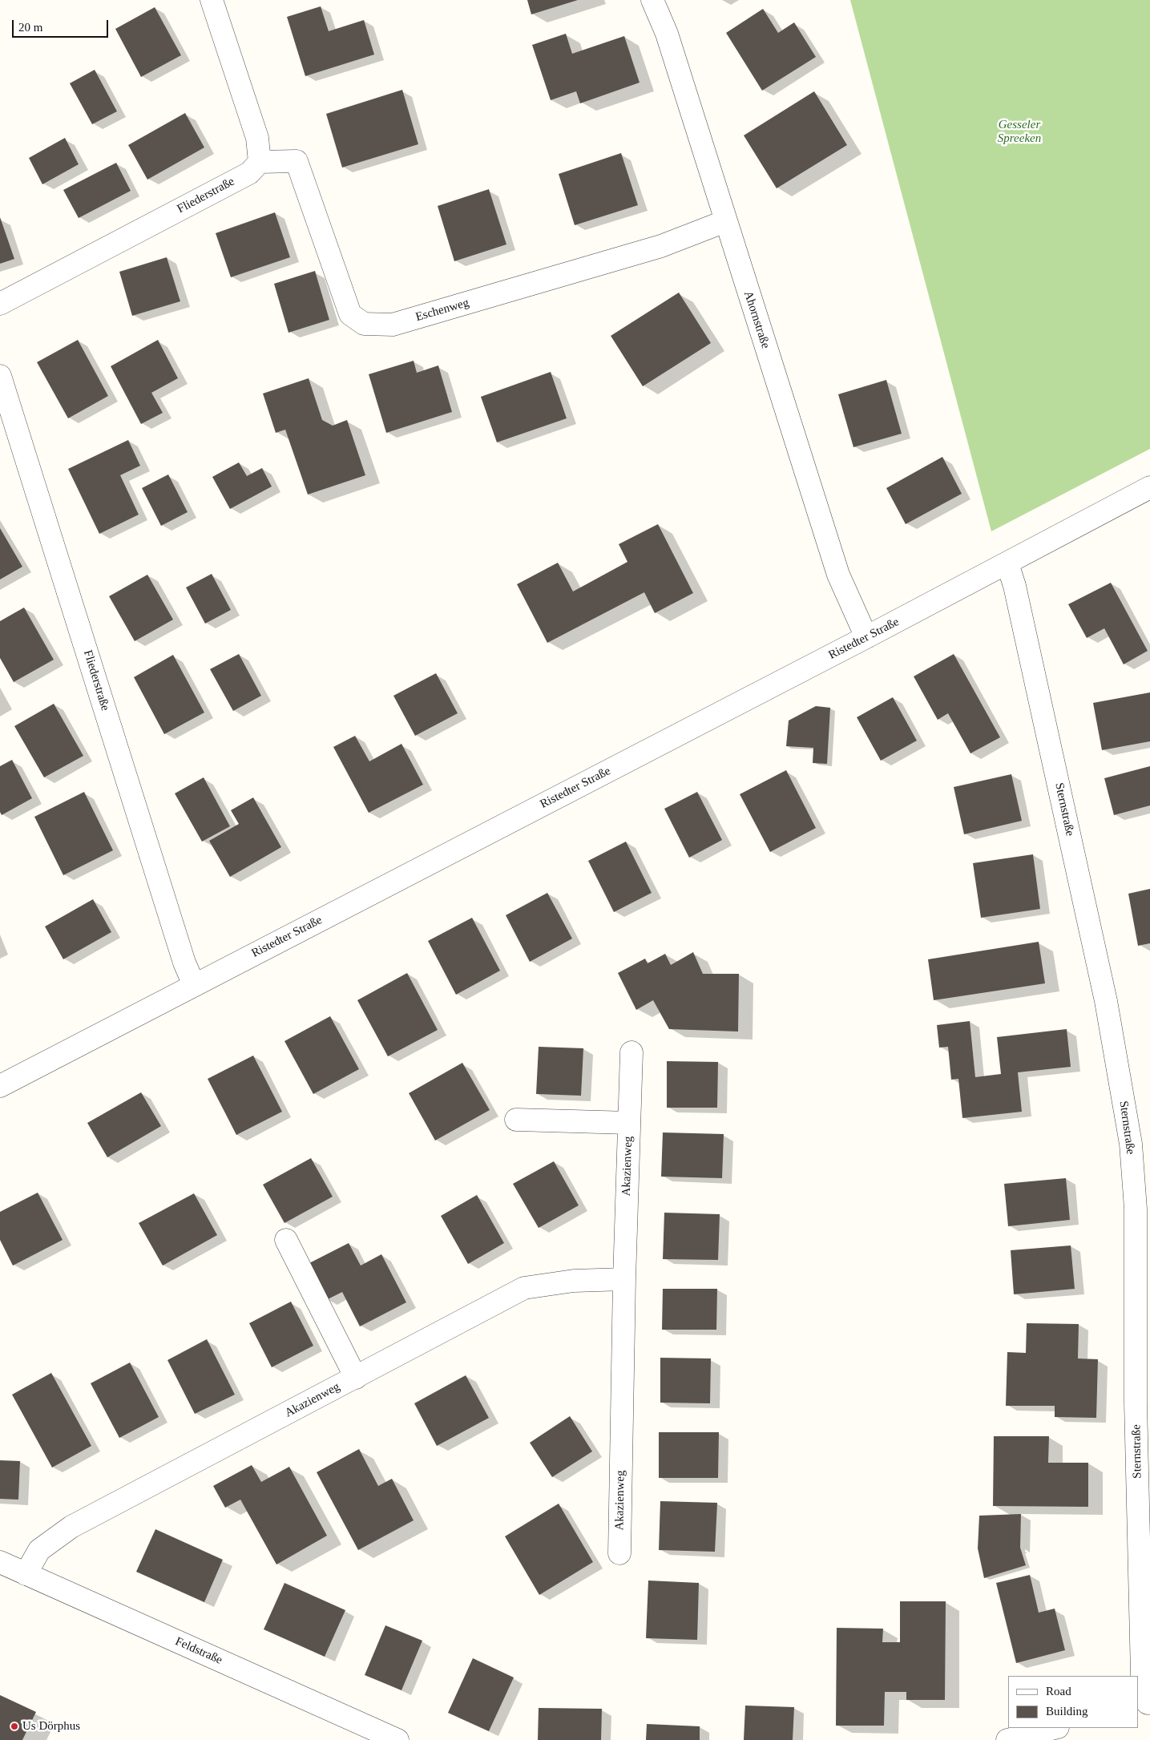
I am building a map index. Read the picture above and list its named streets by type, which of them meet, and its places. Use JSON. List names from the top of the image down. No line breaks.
{"streets":{"street":["Fliederstraße","Eschenweg","Ahornstraße","Ristedter Straße","Sternstraße","Akazienweg","Feldstraße"]},"crossings":[["Fliederstraße","Eschenweg"],["Fliederstraße","Ristedter Straße"],["Eschenweg","Ahornstraße"],["Ahornstraße","Ristedter Straße"],["Ristedter Straße","Sternstraße"],["Akazienweg","Feldstraße"]],"parks":["Gesseler Spreeken"],"places":["Us Dörphus"],"legend":["Road","Building"],"scale_bar":"20 m"}
